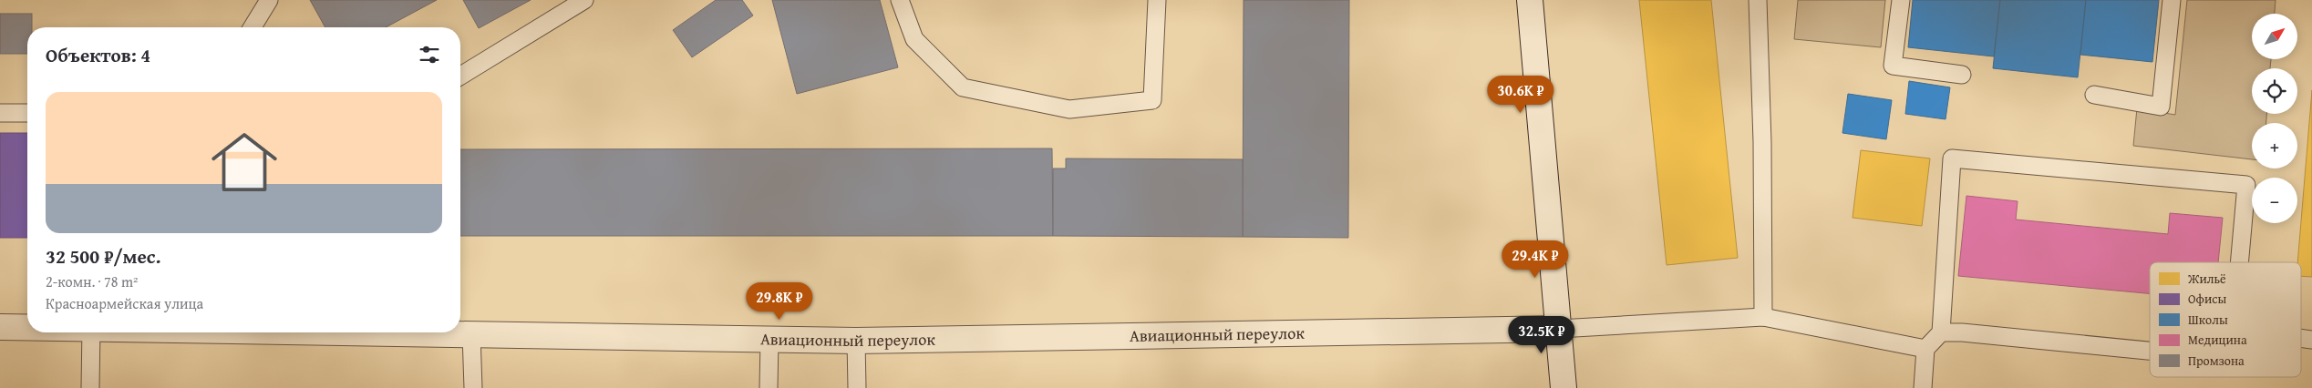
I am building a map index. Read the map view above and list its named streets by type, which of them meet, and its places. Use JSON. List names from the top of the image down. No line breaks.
{"streets":{"street":["Авиационный переулок"]},"legend":["Жильё","Офисы","Школы","Медицина","Промзона"],"north":"top right","page":{"map_buttons":["+","−"],"heading":"Объектов: 4","price":["30.6K ₽","29.4K ₽","29.8K ₽","32.5K ₽"],"list":[{"name":"32 500 ₽/мес.","note":"2-комн. · 78 m² · Красноармейская улица"}]}}
